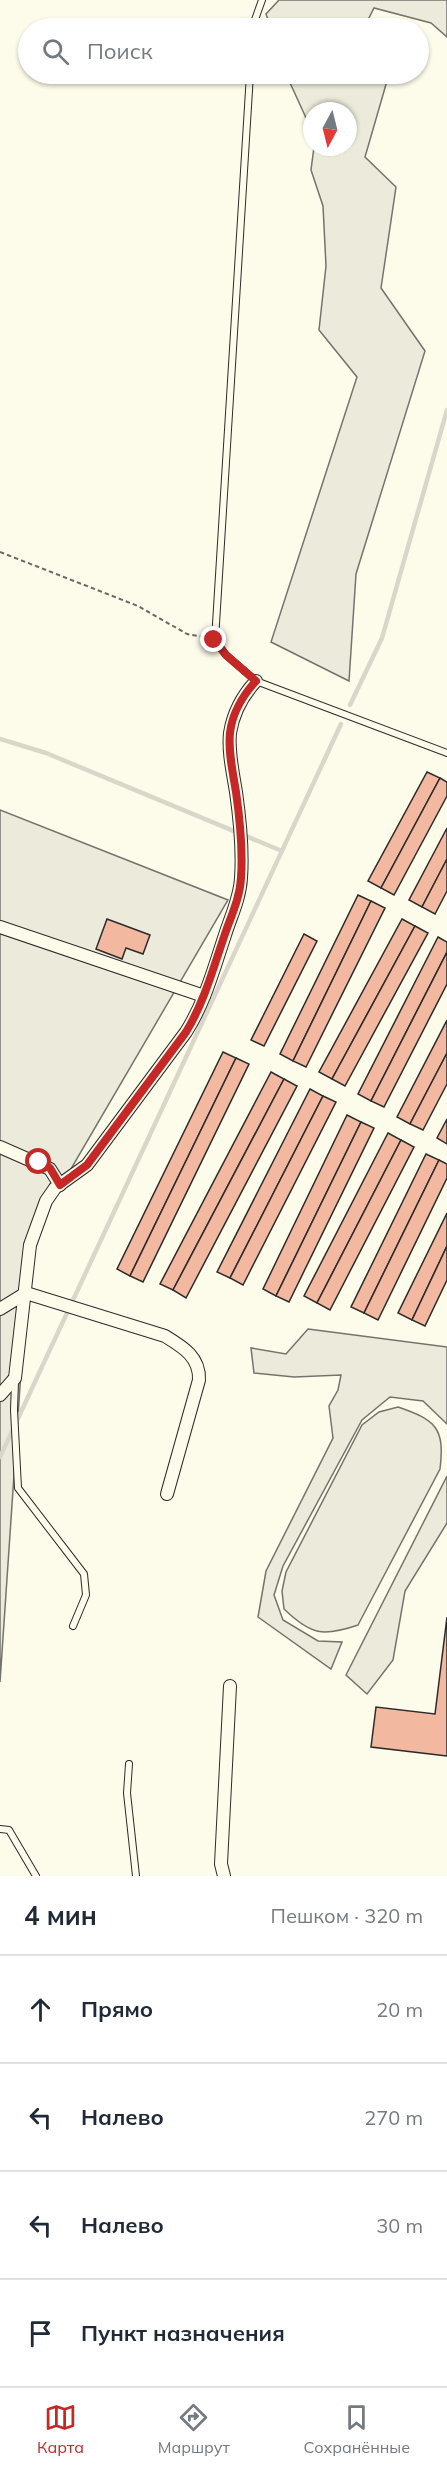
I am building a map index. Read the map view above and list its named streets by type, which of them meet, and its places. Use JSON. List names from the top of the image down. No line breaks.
{"north":"bottom","page":{"search":"Поиск","heading":["4 мин","Пешком · 320 m"],"list":[["Прямо","20 m"],["Налево","270 m"],["Налево","30 m"],"Пункт назначения"],"nav":["Карта","Маршрут","Сохранённые"]}}
